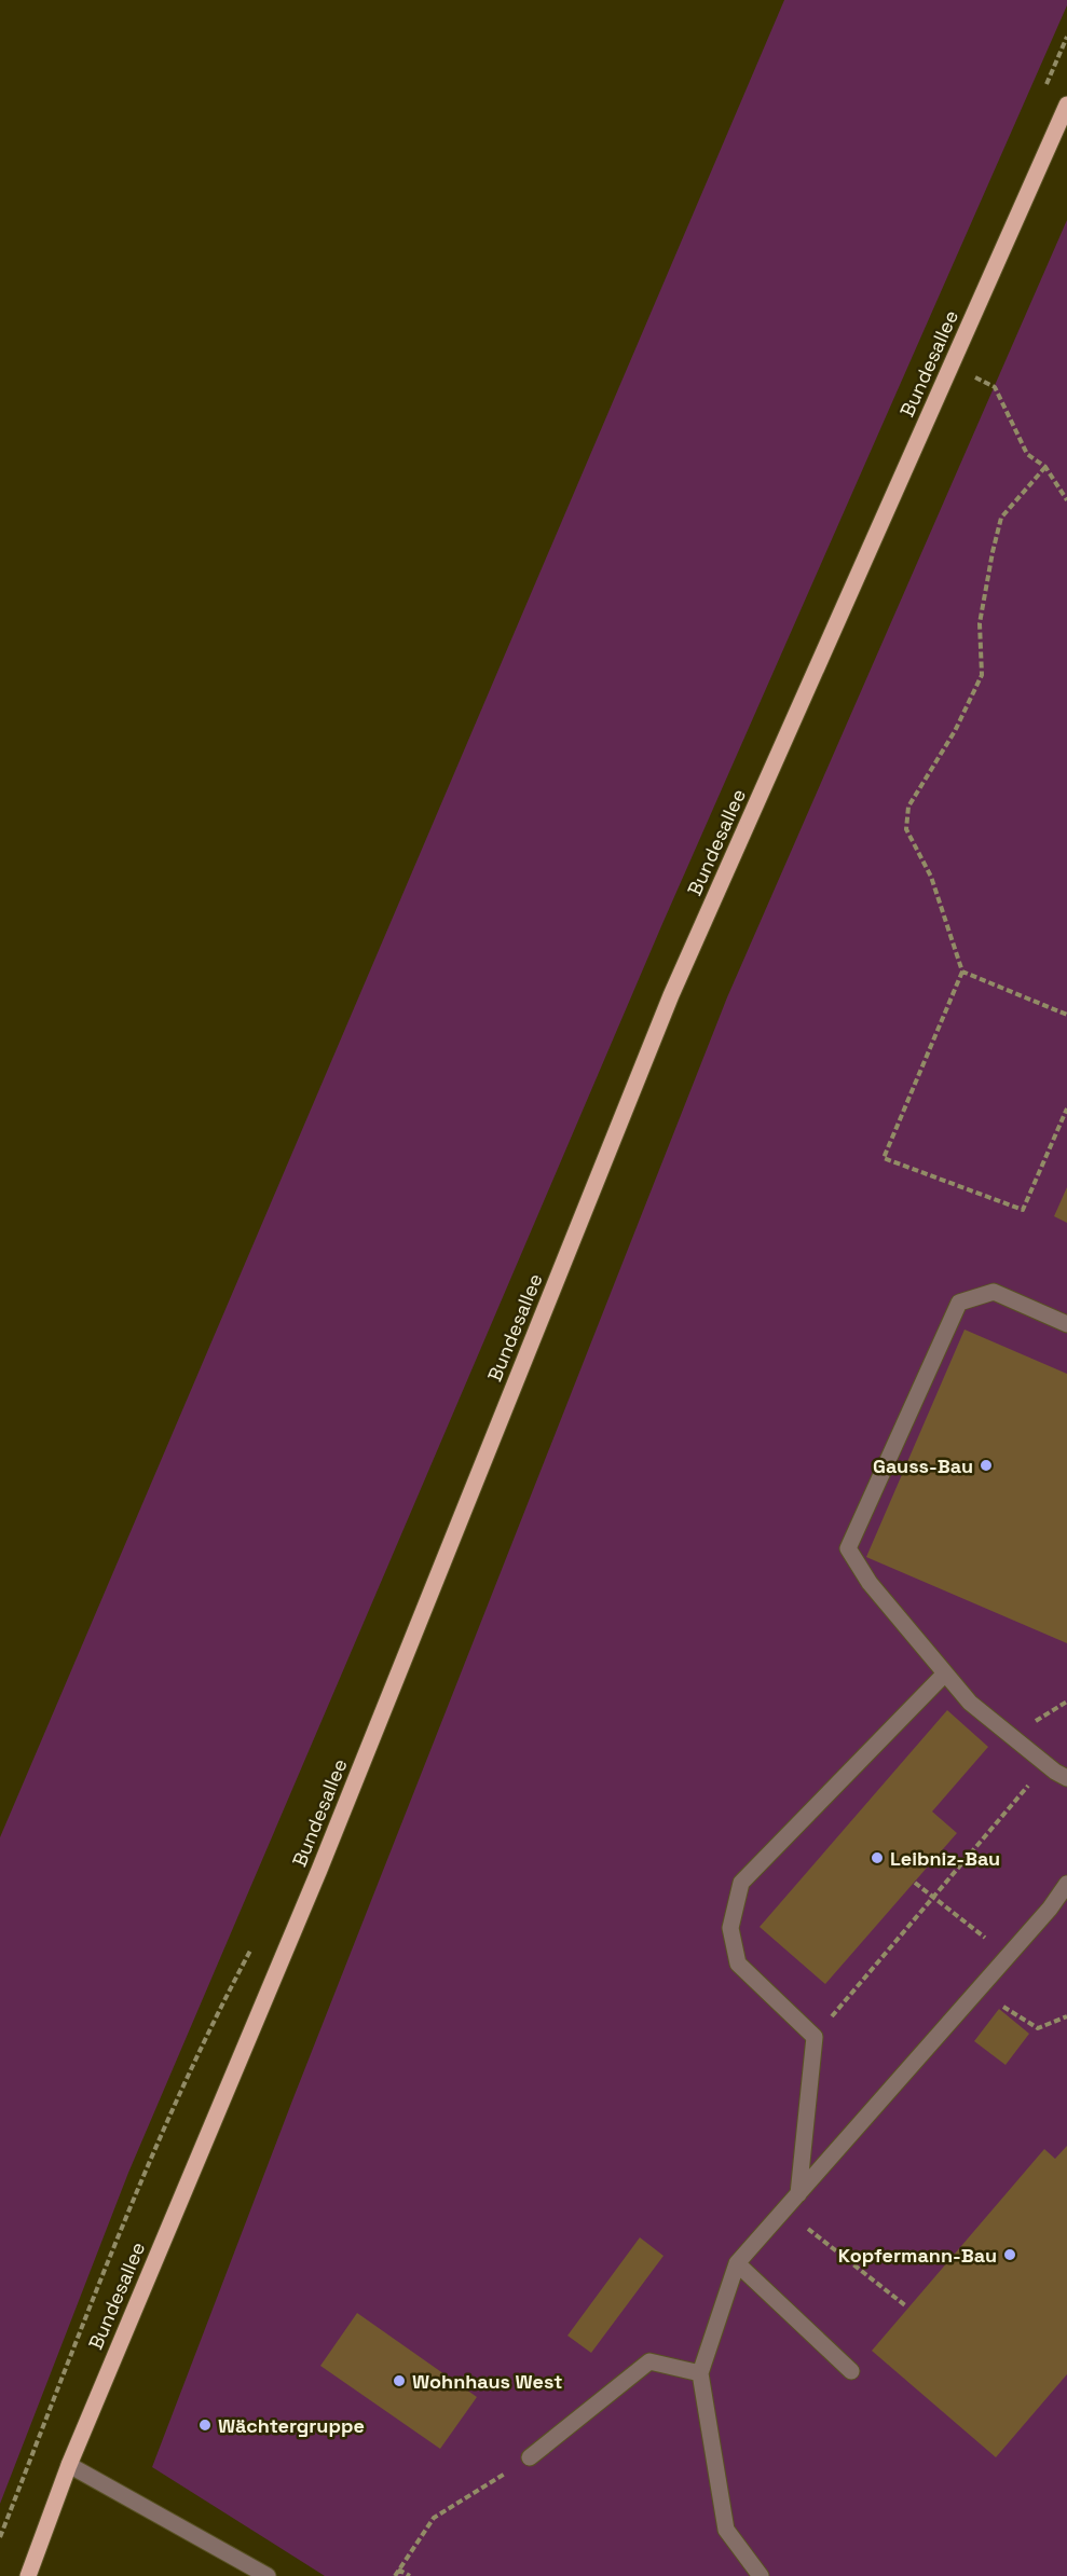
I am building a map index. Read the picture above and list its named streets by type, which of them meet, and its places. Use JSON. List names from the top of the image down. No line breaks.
{"streets":{"main road":["Bundesallee"]},"places":["Gauss-Bau","Leibniz-Bau","Kopfermann-Bau","Wohnhaus West","Wächtergruppe"]}
